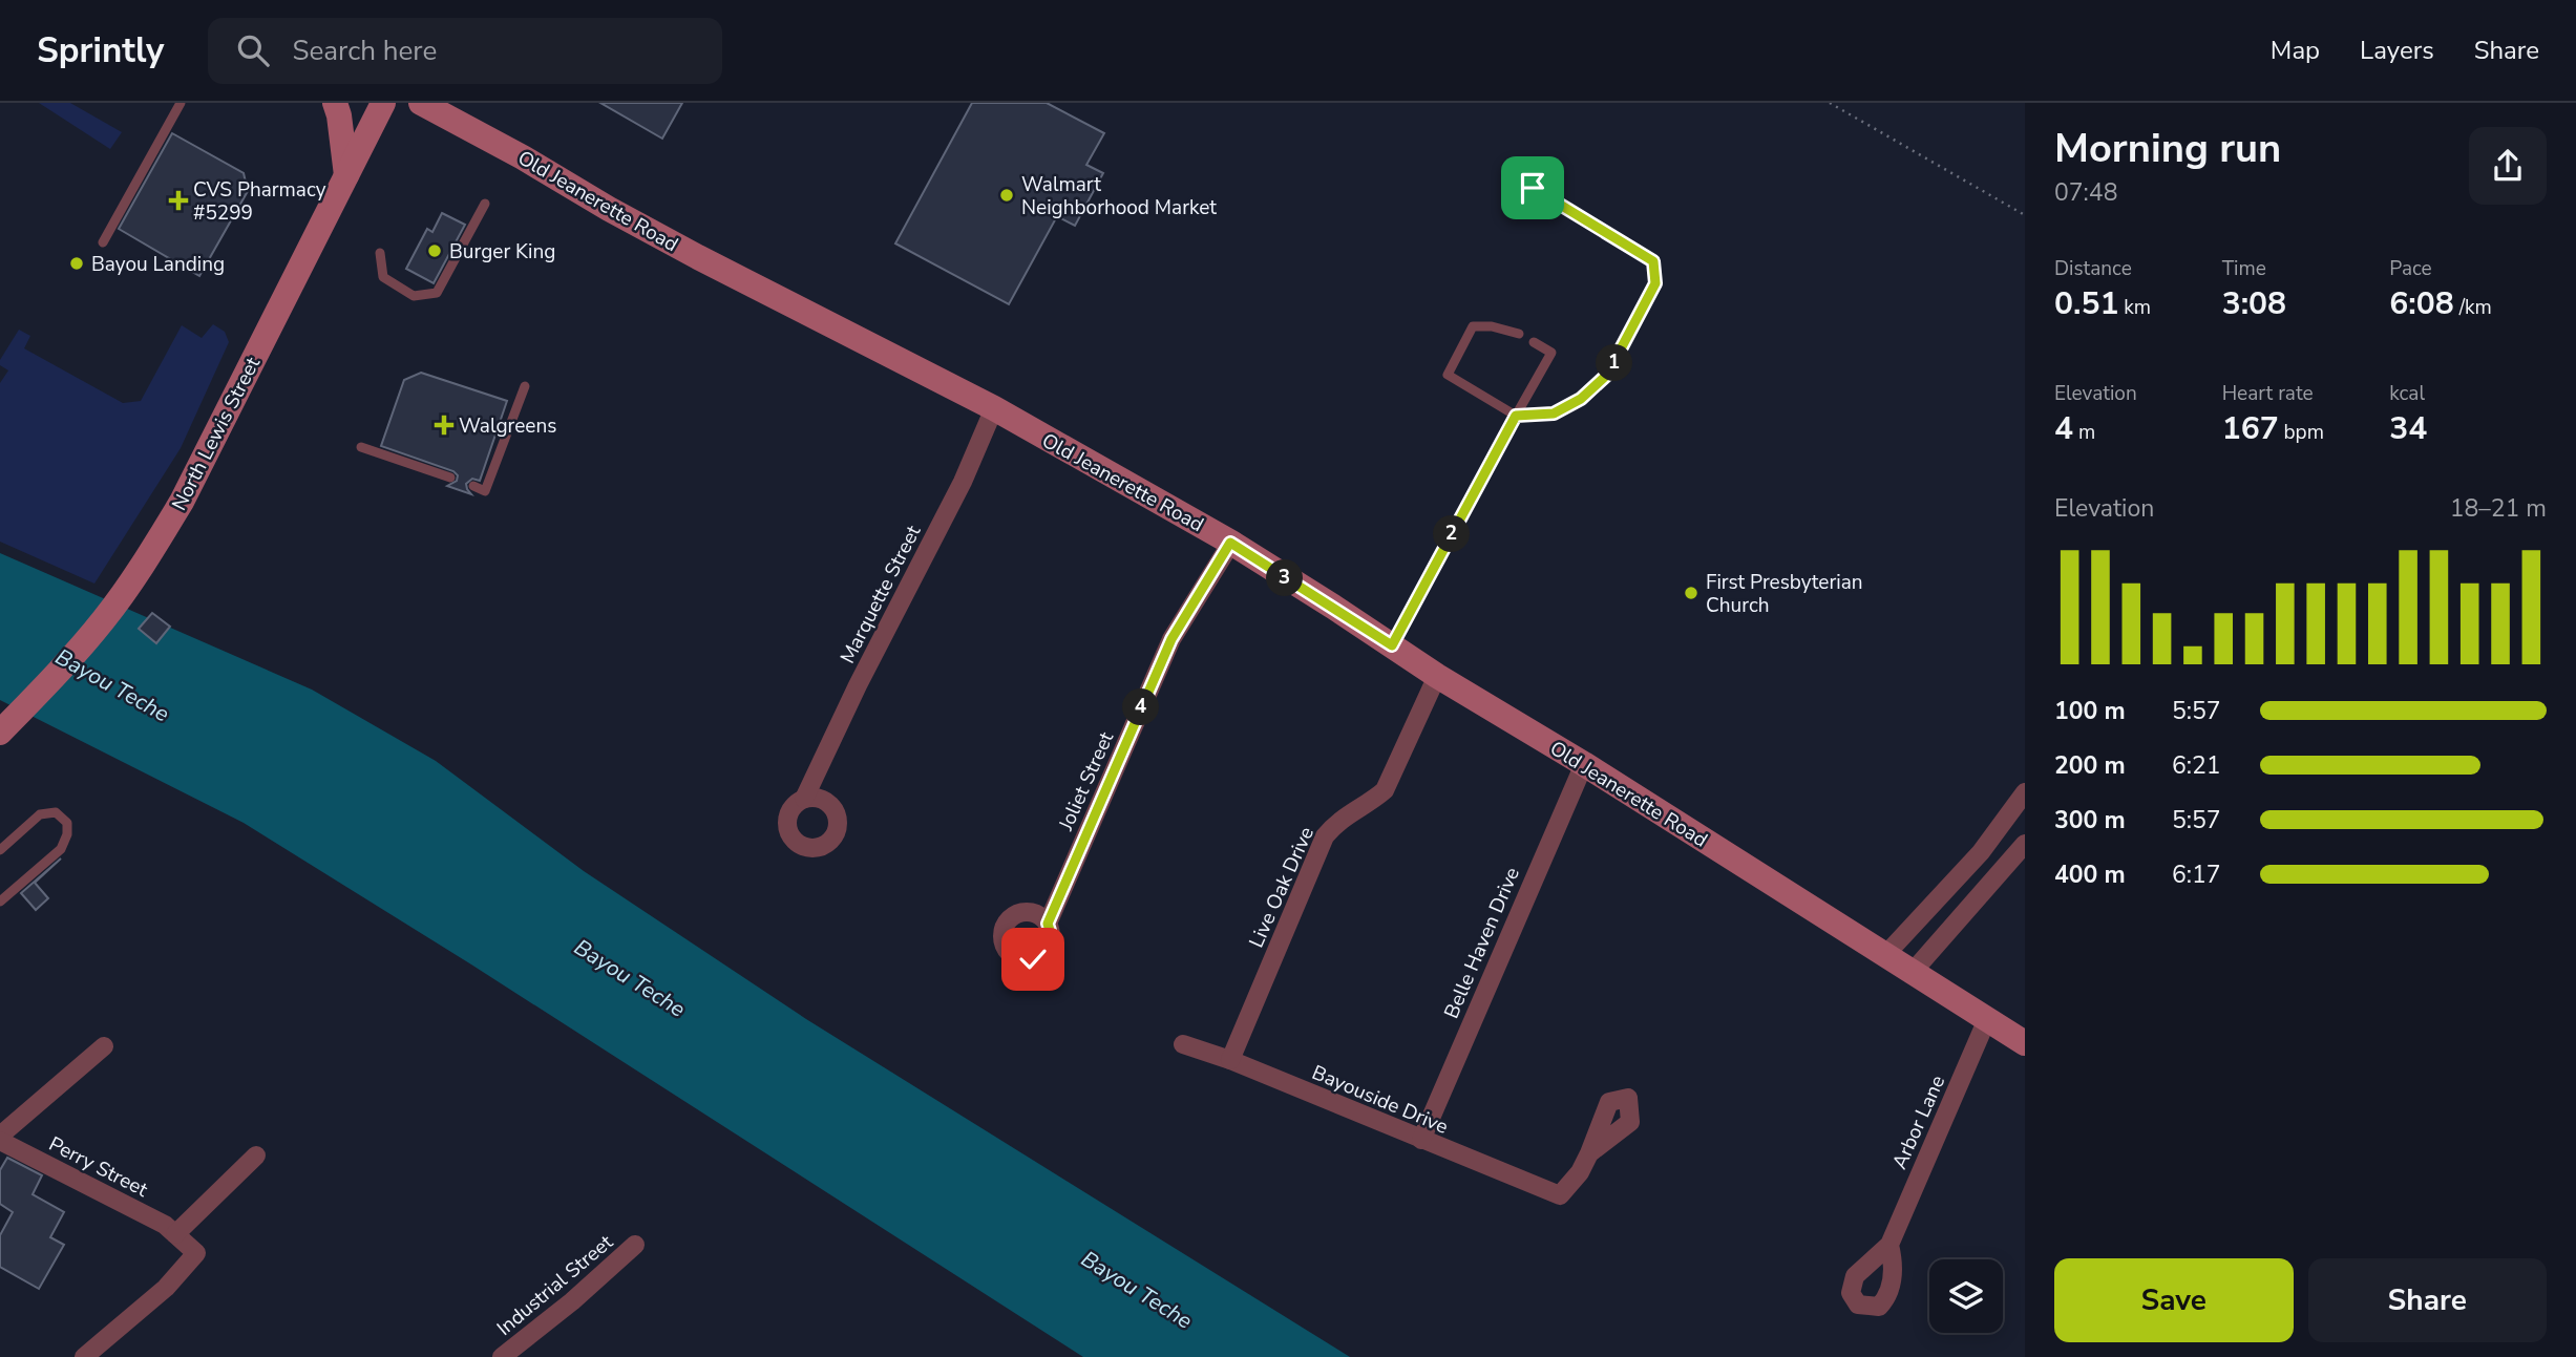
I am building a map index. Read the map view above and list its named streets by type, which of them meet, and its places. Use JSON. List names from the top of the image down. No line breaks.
{"streets":{"main road":["Old Jeanerette Road","North Lewis Street"],"street":["Marquette Street","Joliet Street","Live Oak Drive","Belle Haven Drive","Bayouside Drive","Arbor Lane","Perry Street","Industrial Street"]},"crossings":[["Old Jeanerette Road","Marquette Street"],["Old Jeanerette Road","Joliet Street"],["Old Jeanerette Road","Live Oak Drive"],["Old Jeanerette Road","Belle Haven Drive"],["Old Jeanerette Road","Arbor Lane"],["Live Oak Drive","Bayouside Drive"],["Belle Haven Drive","Bayouside Drive"]],"water":["Bayou Teche"],"places":{"other":["Walmart Neighborhood Market","Burger King","Bayou Landing","First Presbyterian Church"],"health":["CVS Pharmacy #5299","Walgreens"]},"page":{"header":"Sprintly","search":"Search here","nav":["Map","Layers","Share"],"heading":["Morning run","07:48"],"stats":[["Distance","0.51 km"],["Time","3:08"],["Pace","6:08 /km"],["Elevation","4 m"],["Heart rate","167 bpm"],["kcal","34"]],"pins":["1","2","3","4"],"chart":["Elevation","18–21 m"],"list":[{"name":"100 m","note":"5:57"},{"name":"200 m","note":"6:21"},{"name":"300 m","note":"5:57"},{"name":"400 m","note":"6:17"}],"buttons":["Save","Share"]}}
